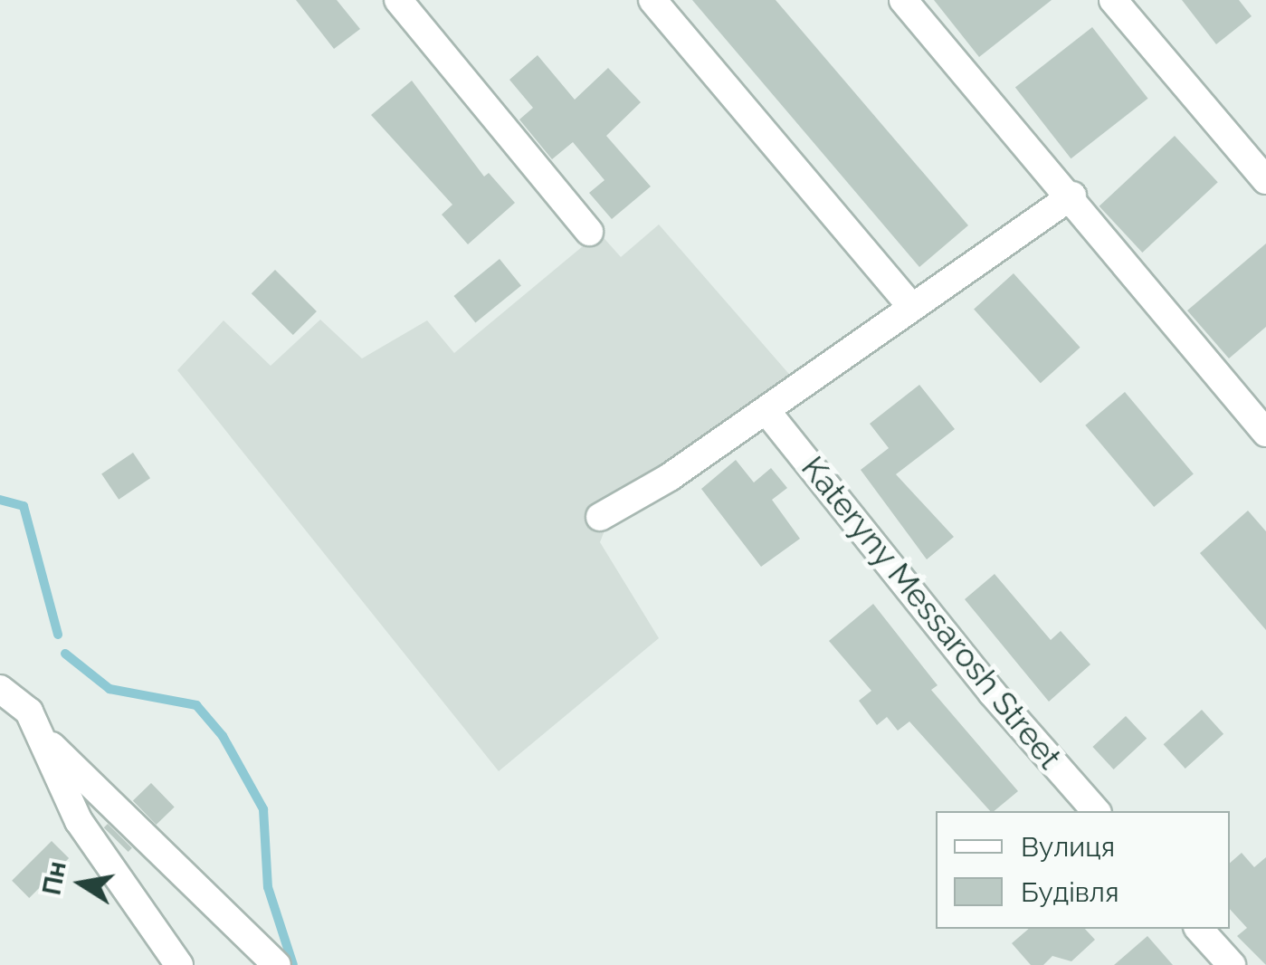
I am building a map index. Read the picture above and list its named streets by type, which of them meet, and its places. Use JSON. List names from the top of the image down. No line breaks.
{"streets":{"street":["Kateryny Messarosh Street"]},"legend":["Вулиця","Будівля"],"north":"left"}
